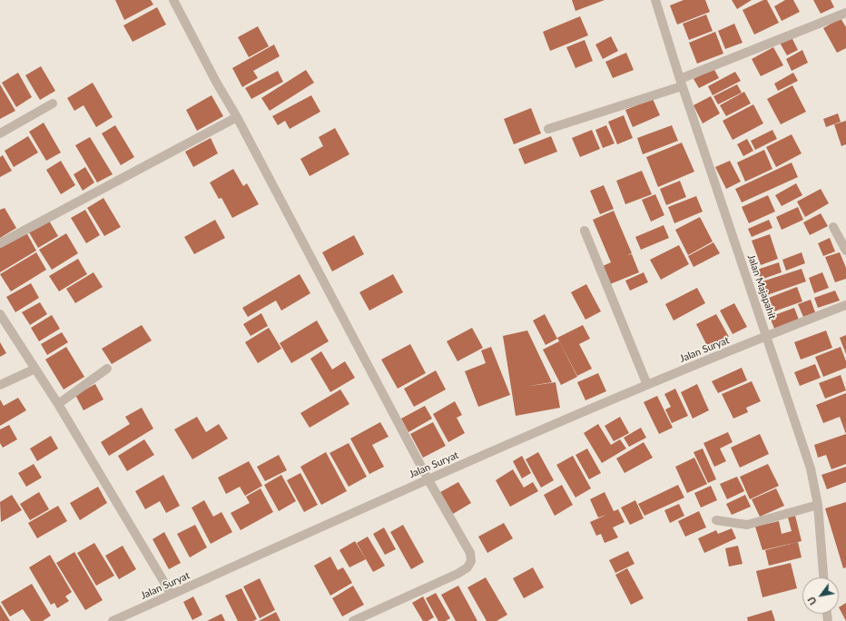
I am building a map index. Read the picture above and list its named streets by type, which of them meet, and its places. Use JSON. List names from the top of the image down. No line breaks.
{"streets":{"street":["Jalan Majapahit","Jalan Suryat"]},"crossings":[["Jalan Majapahit","Jalan Suryat"]],"north":"bottom left"}
